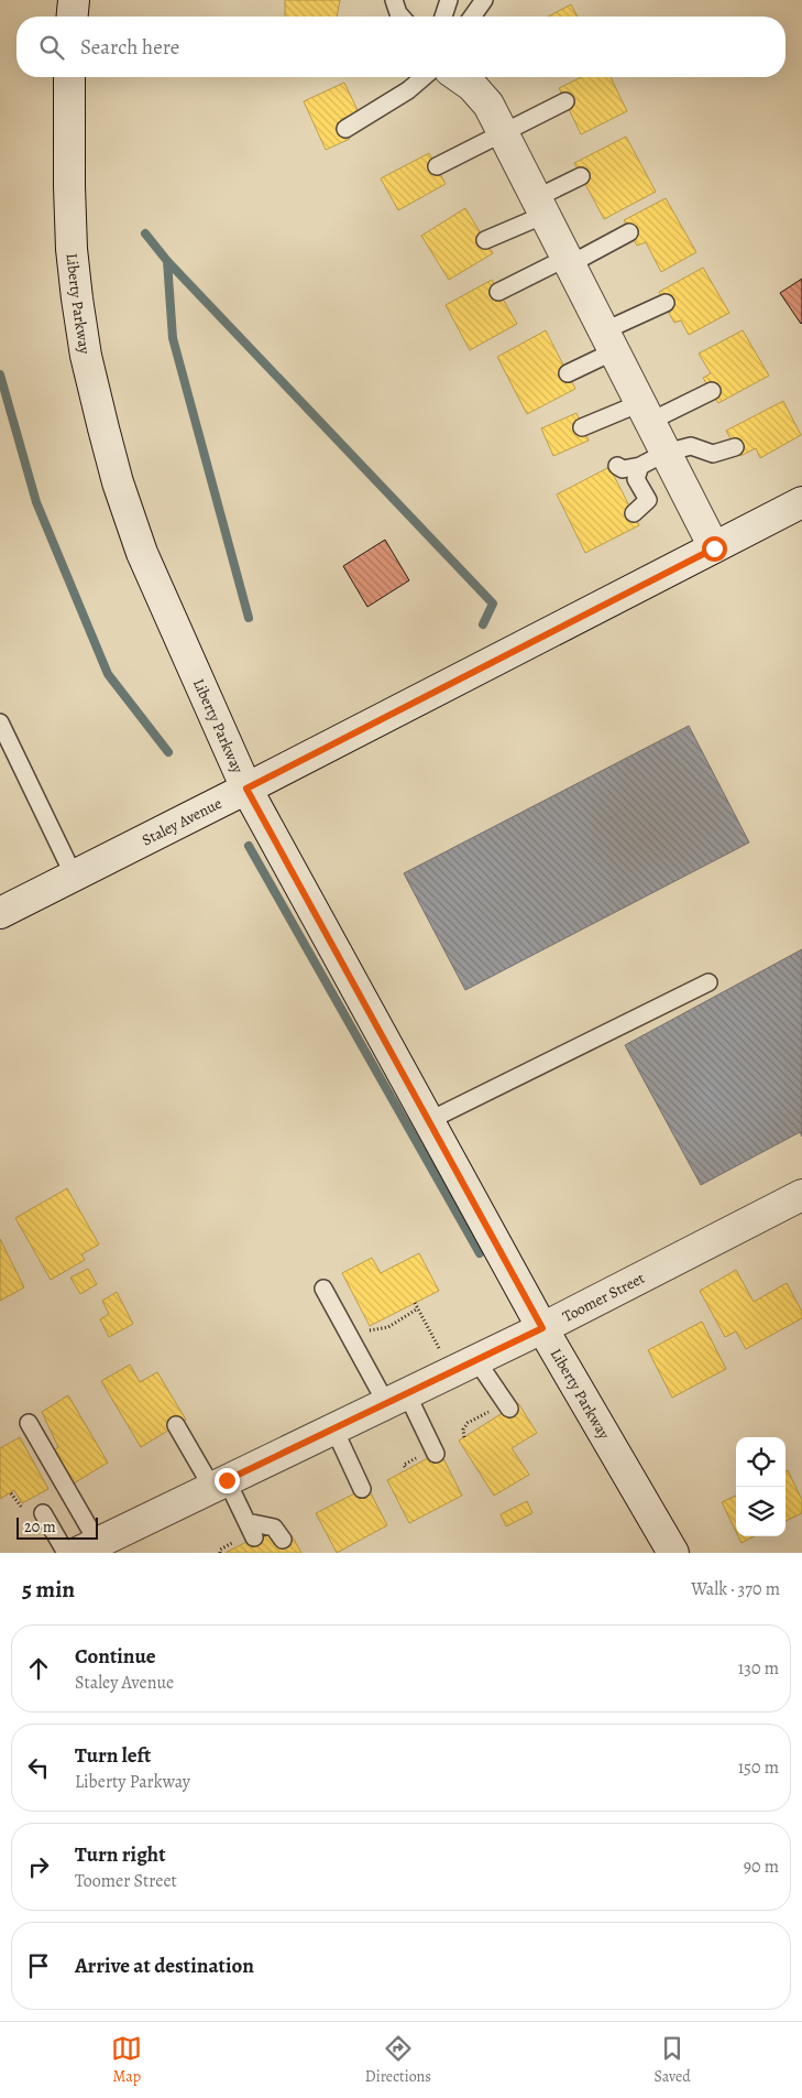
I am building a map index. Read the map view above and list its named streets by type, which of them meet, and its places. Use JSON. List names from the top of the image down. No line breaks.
{"streets":{"street":["Liberty Parkway","Staley Avenue","Toomer Street"]},"crossings":[["Liberty Parkway","Staley Avenue"],["Liberty Parkway","Toomer Street"]],"scale_bar":"20 m","page":{"search":"Search here","scale":"20 m","heading":["5 min","Walk · 370 m"],"list":[["Continue","Staley Avenue","130 m"],["Turn left","Liberty Parkway","150 m"],["Turn right","Toomer Street","90 m"],"Arrive at destination"],"nav":["Map","Directions","Saved"]}}
